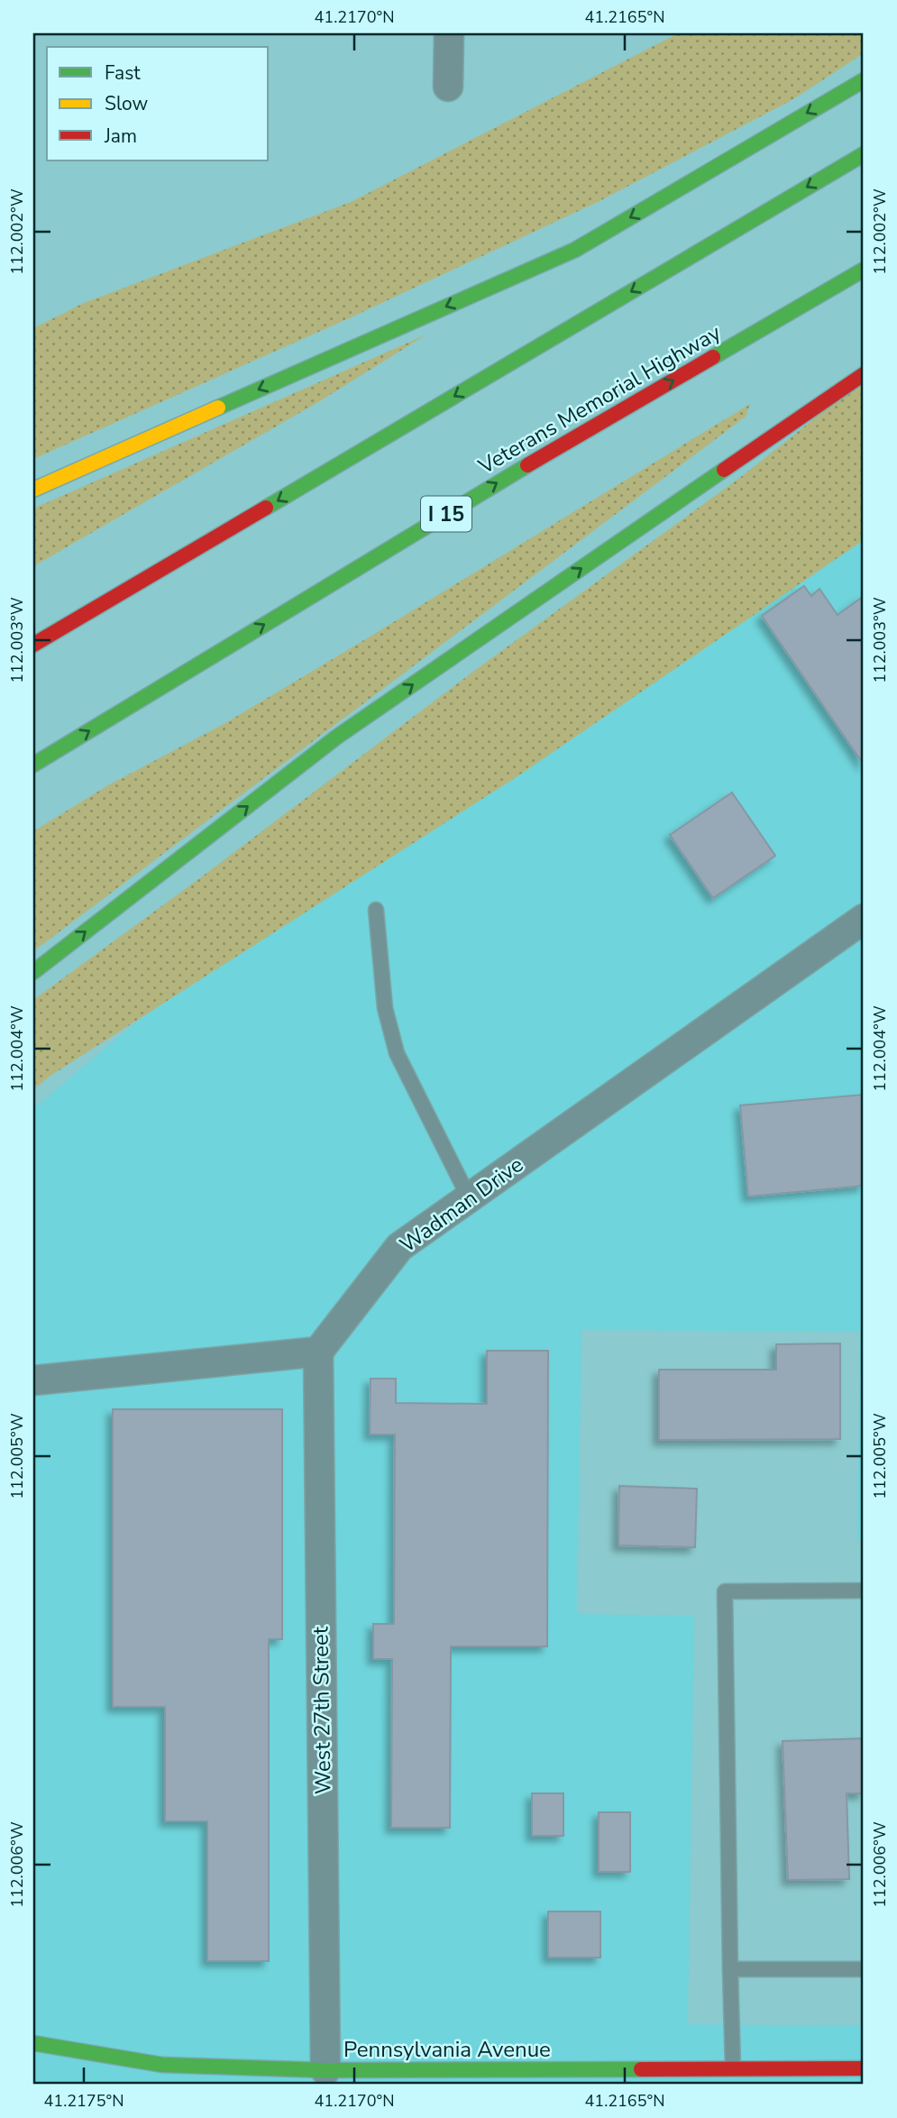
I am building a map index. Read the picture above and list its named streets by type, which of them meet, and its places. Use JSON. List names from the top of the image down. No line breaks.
{"streets":{"main road":["Veterans Memorial Highway","I 15","Pennsylvania Avenue"],"street":["Wadman Drive","West 27th Street"]},"crossings":[["Wadman Drive","West 27th Street"],["West 27th Street","Pennsylvania Avenue"]],"legend":["Fast","Slow","Jam"],"coordinates":["41.2170°N","41.2165°N","112.002°W","112.003°W","112.004°W","112.005°W","112.006°W","41.2175°N"]}
